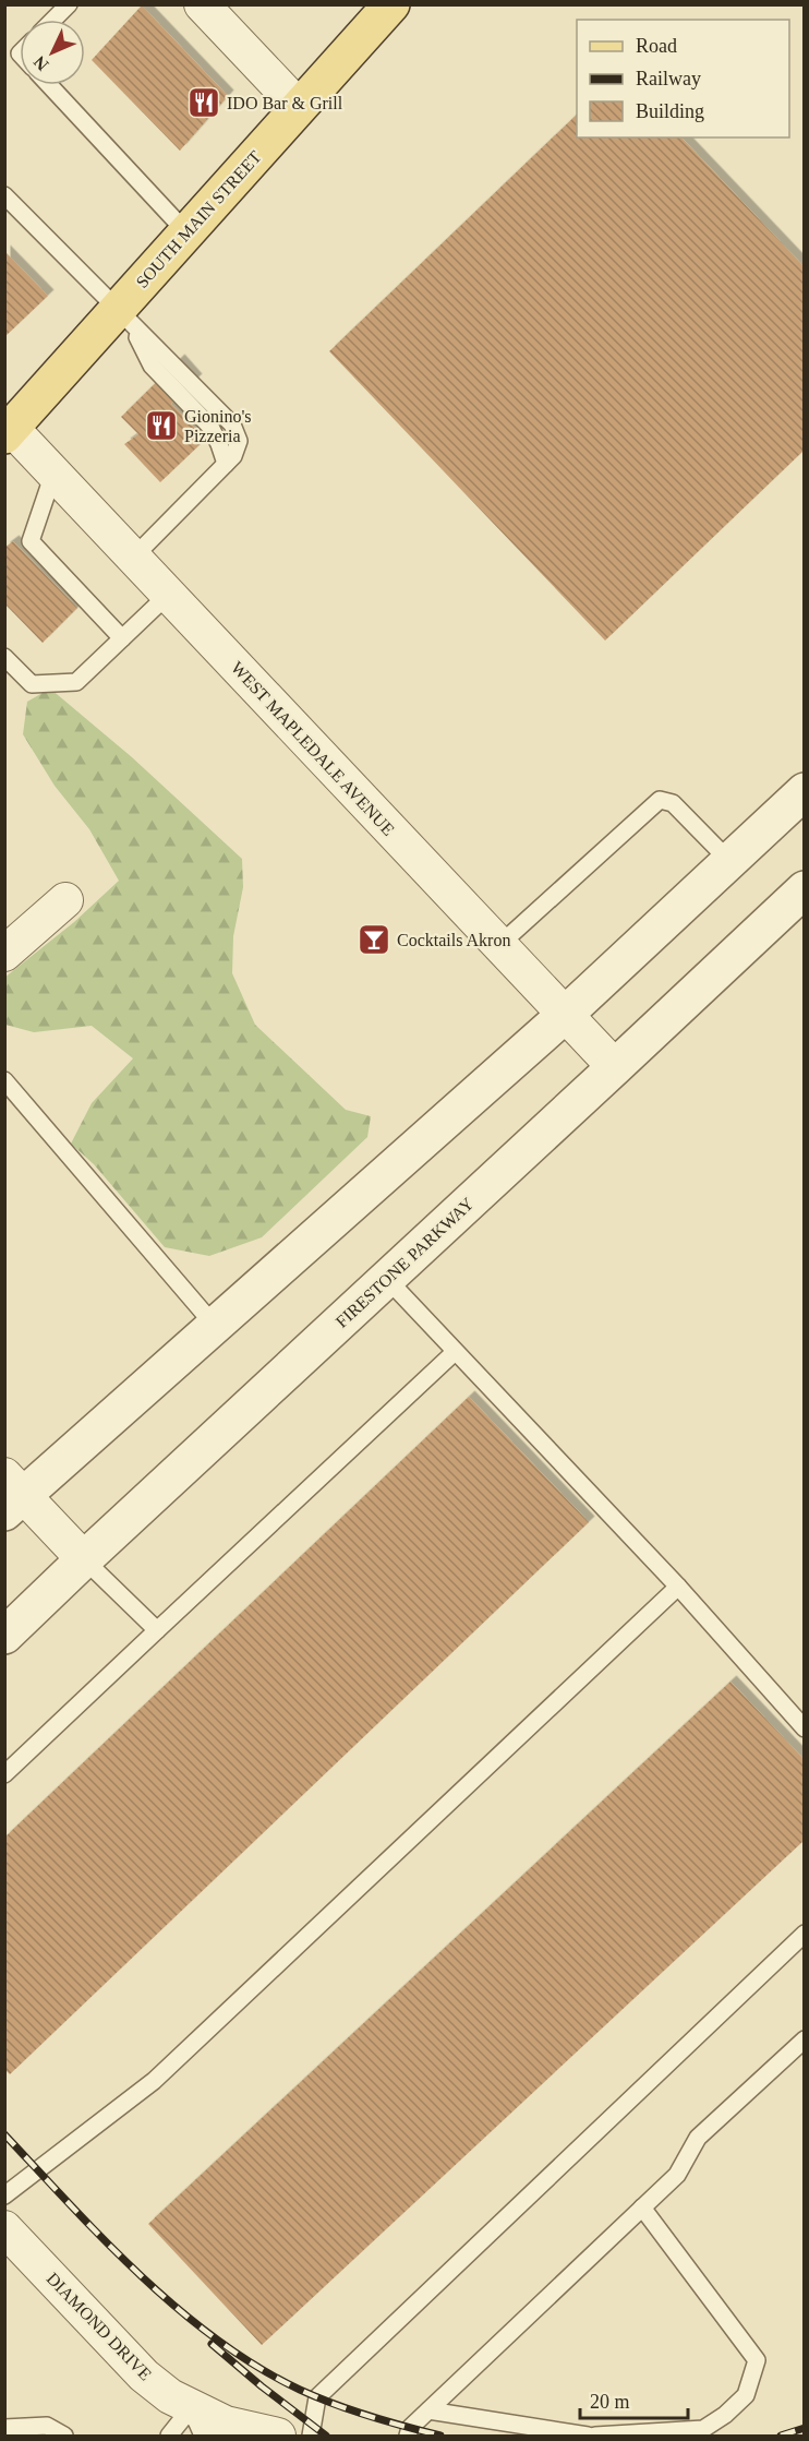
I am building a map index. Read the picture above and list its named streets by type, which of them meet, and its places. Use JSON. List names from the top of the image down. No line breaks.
{"streets":{"main road":["SOUTH MAIN STREET"],"street":["WEST MAPLEDALE AVENUE","FIRESTONE PARKWAY","DIAMOND DRIVE"]},"crossings":[["SOUTH MAIN STREET","WEST MAPLEDALE AVENUE"],["WEST MAPLEDALE AVENUE","FIRESTONE PARKWAY"]],"places":{"restaurant":["IDO Bar & Grill","Gionino's Pizzeria"],"bar":["Cocktails Akron"]},"legend":["Road","Railway","Building"],"scale_bar":"20 m","north":"bottom left"}
